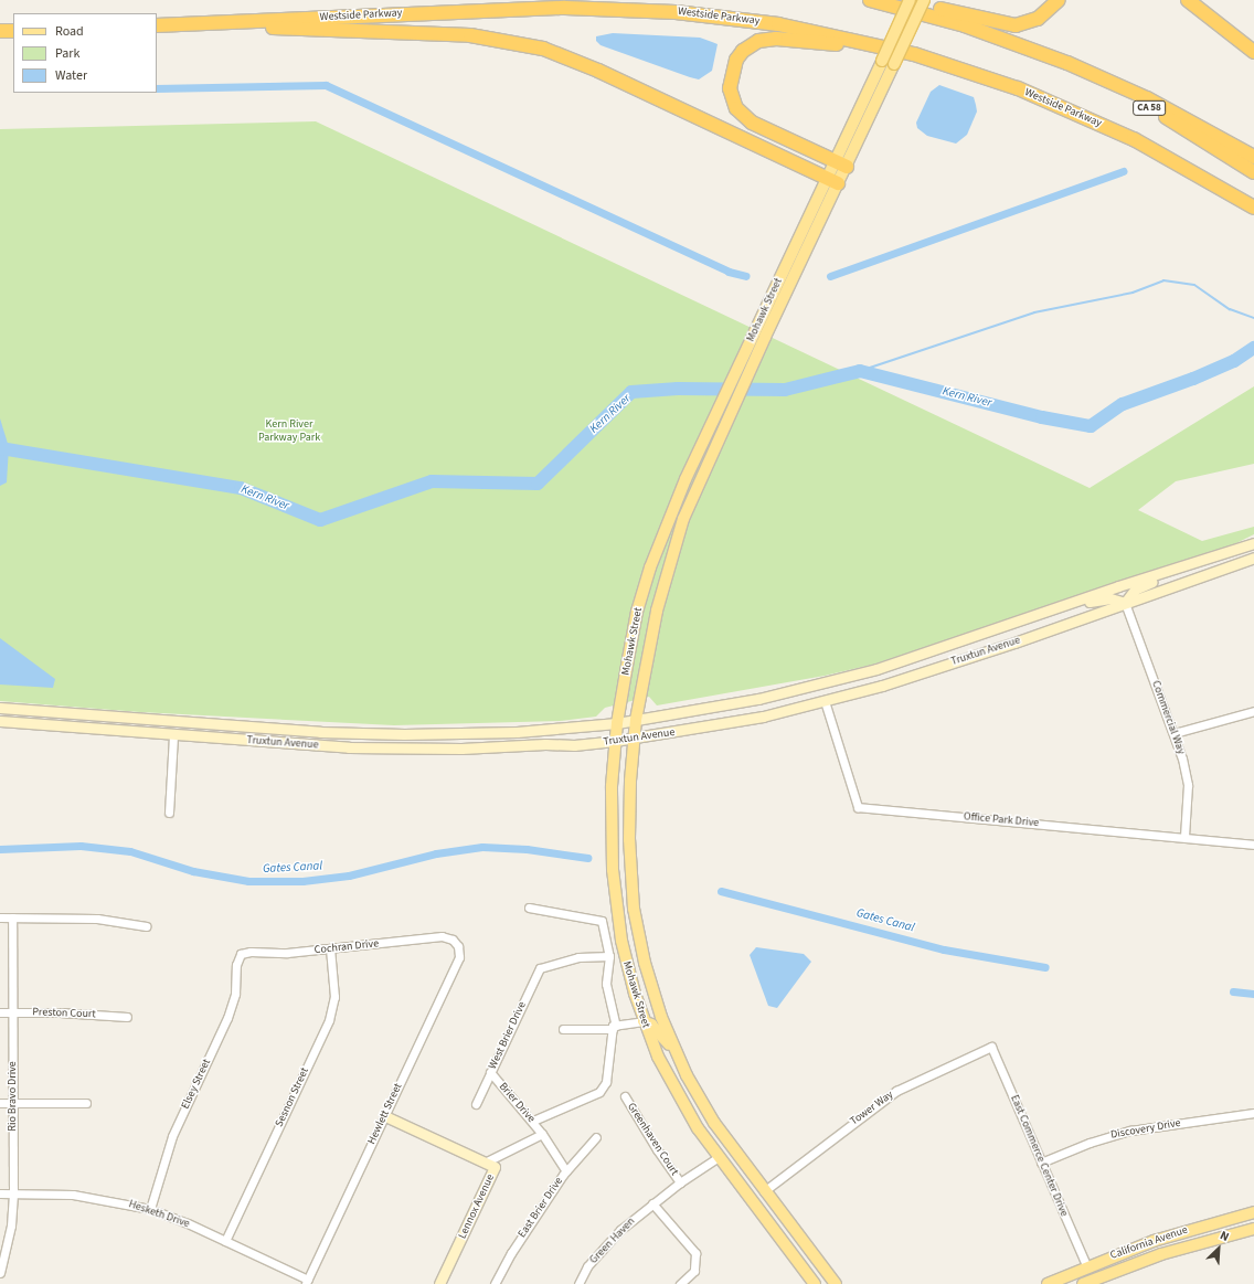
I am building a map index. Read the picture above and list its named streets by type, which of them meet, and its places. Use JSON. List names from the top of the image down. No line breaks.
{"streets":{"highway":["Westside Parkway","CA 58"],"main road":["Mohawk Street","Truxtun Avenue","Lennox Avenue","California Avenue"],"street":["Commercial Way","Office Park Drive","Cochran Drive","Preston Court","West Brier Drive","Elsey Street","Rio Bravo Drive","Sesnon Street","Brier Drive","Tower Way","Hewlett Street","Discovery Drive","Greenhaven Court","East Commerce Center Drive","East Brier Drive","Hesketh Drive","Green Haven"]},"crossings":[["Mohawk Street","Truxtun Avenue"],["Mohawk Street","Tower Way"],["Mohawk Street","Green Haven"],["Truxtun Avenue","Commercial Way"],["Truxtun Avenue","Office Park Drive"],["Commercial Way","Office Park Drive"],["Cochran Drive","Elsey Street"],["Cochran Drive","Sesnon Street"],["Cochran Drive","Hewlett Street"],["Preston Court","Rio Bravo Drive"],["West Brier Drive","Brier Drive"],["Elsey Street","Hesketh Drive"],["Rio Bravo Drive","Hesketh Drive"],["Sesnon Street","Hesketh Drive"],["Brier Drive","Lennox Avenue"],["Brier Drive","East Brier Drive"],["Tower Way","East Commerce Center Drive"],["Hewlett Street","Lennox Avenue"],["Hewlett Street","Hesketh Drive"],["Discovery Drive","East Commerce Center Drive"],["Greenhaven Court","Green Haven"],["East Commerce Center Drive","California Avenue"]],"water":["Kern River","Gates Canal"],"parks":["Kern River Parkway Park"],"legend":["Road","Park","Water"],"north":"top right"}
